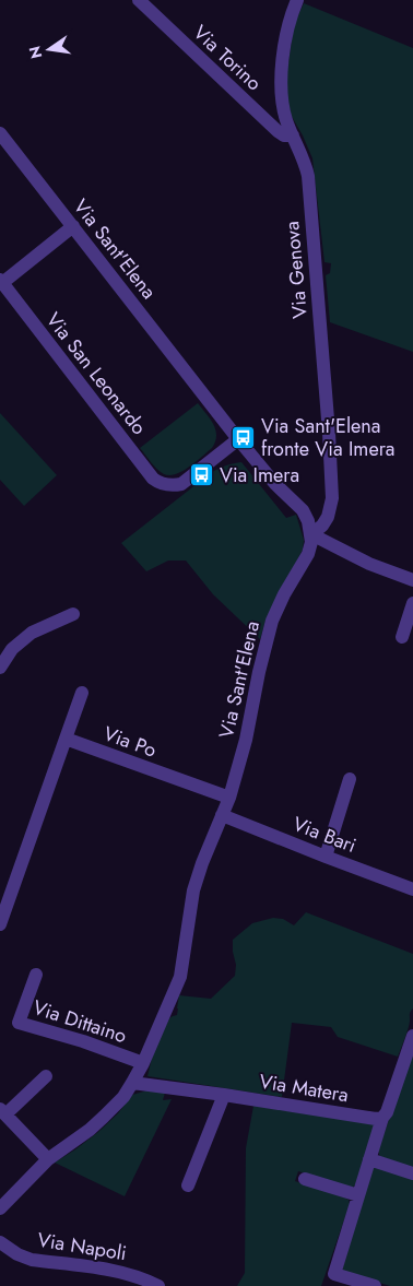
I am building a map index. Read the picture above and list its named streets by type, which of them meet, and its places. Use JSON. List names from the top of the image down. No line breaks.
{"streets":{"street":["Via Torino","Via Sant'Elena","Via Genova","Via San Leonardo","Via Po","Via Bari","Via Dittaino","Via Matera","Via Napoli"]},"crossings":[["Via Torino","Via Genova"],["Via Sant'Elena","Via Genova"],["Via Sant'Elena","Via San Leonardo"],["Via Sant'Elena","Via Po"],["Via Sant'Elena","Via Bari"],["Via Sant'Elena","Via Dittaino"],["Via Sant'Elena","Via Matera"]],"places":{"bus stop":["Via Sant'Elena fronte Via Imera","Via Imera"]},"north":"left"}
